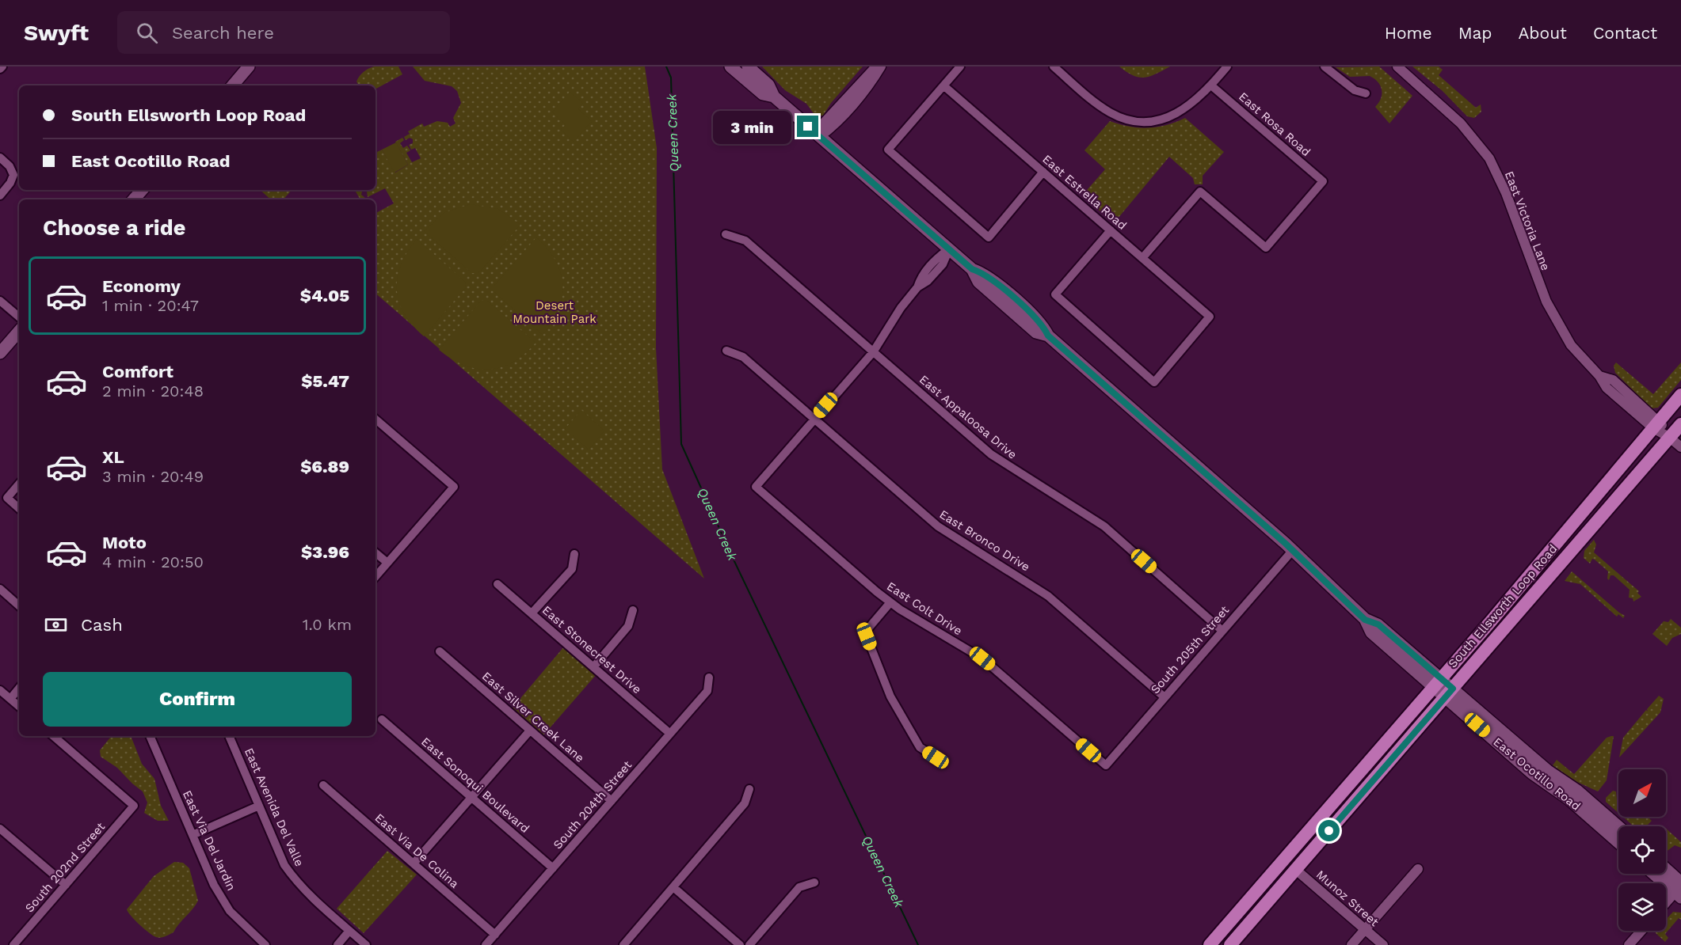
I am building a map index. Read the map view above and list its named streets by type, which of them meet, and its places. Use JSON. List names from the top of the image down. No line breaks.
{"streets":{"main road":["South Ellsworth Loop Road","East Ocotillo Road"],"street":["East Rosa Road","East Estrella Road","East Victoria Lane","East Appaloosa Drive","East Bronco Drive","East Colt Drive","East Stonecrest Drive","South 205th Street","East Silver Creek Lane","East Sonoqui Boulevard","South 204th Street","East Avenida Del Valle","East Via Del Jardin","East Via De Colina","South 202nd Street","Munoz Street"]},"crossings":[["East Rosa Road","East Estrella Road"],["East Victoria Lane","South Ellsworth Loop Road"],["East Appaloosa Drive","South 205th Street"],["East Bronco Drive","East Colt Drive"],["East Bronco Drive","South 205th Street"],["South Ellsworth Loop Road","East Ocotillo Road"],["South Ellsworth Loop Road","Munoz Street"],["East Colt Drive","South 205th Street"],["East Stonecrest Drive","South 204th Street"],["South 205th Street","East Ocotillo Road"],["East Silver Creek Lane","South 204th Street"],["East Sonoqui Boulevard","South 204th Street"],["South 204th Street","East Via De Colina"]],"water":["Queen Creek"],"parks":["Desert Mountain Park"],"north":"top right","page":{"header":"Swyft","search":"Search here","nav":["Home","Map","About","Contact"],"banner":["South Ellsworth Loop Road","East Ocotillo Road"],"bubble":"3 min","heading":"Choose a ride","list":[{"name":"Economy","note":"1 min · 20:47","value":"$4.05"},{"name":"Comfort","note":"2 min · 20:48","value":"$5.47"},{"name":"XL","note":"3 min · 20:49","value":"$6.89"},{"name":"Moto","note":"4 min · 20:50","value":"$3.96"}],"pay":["Cash","1.0 km"],"buttons":"Confirm"}}
